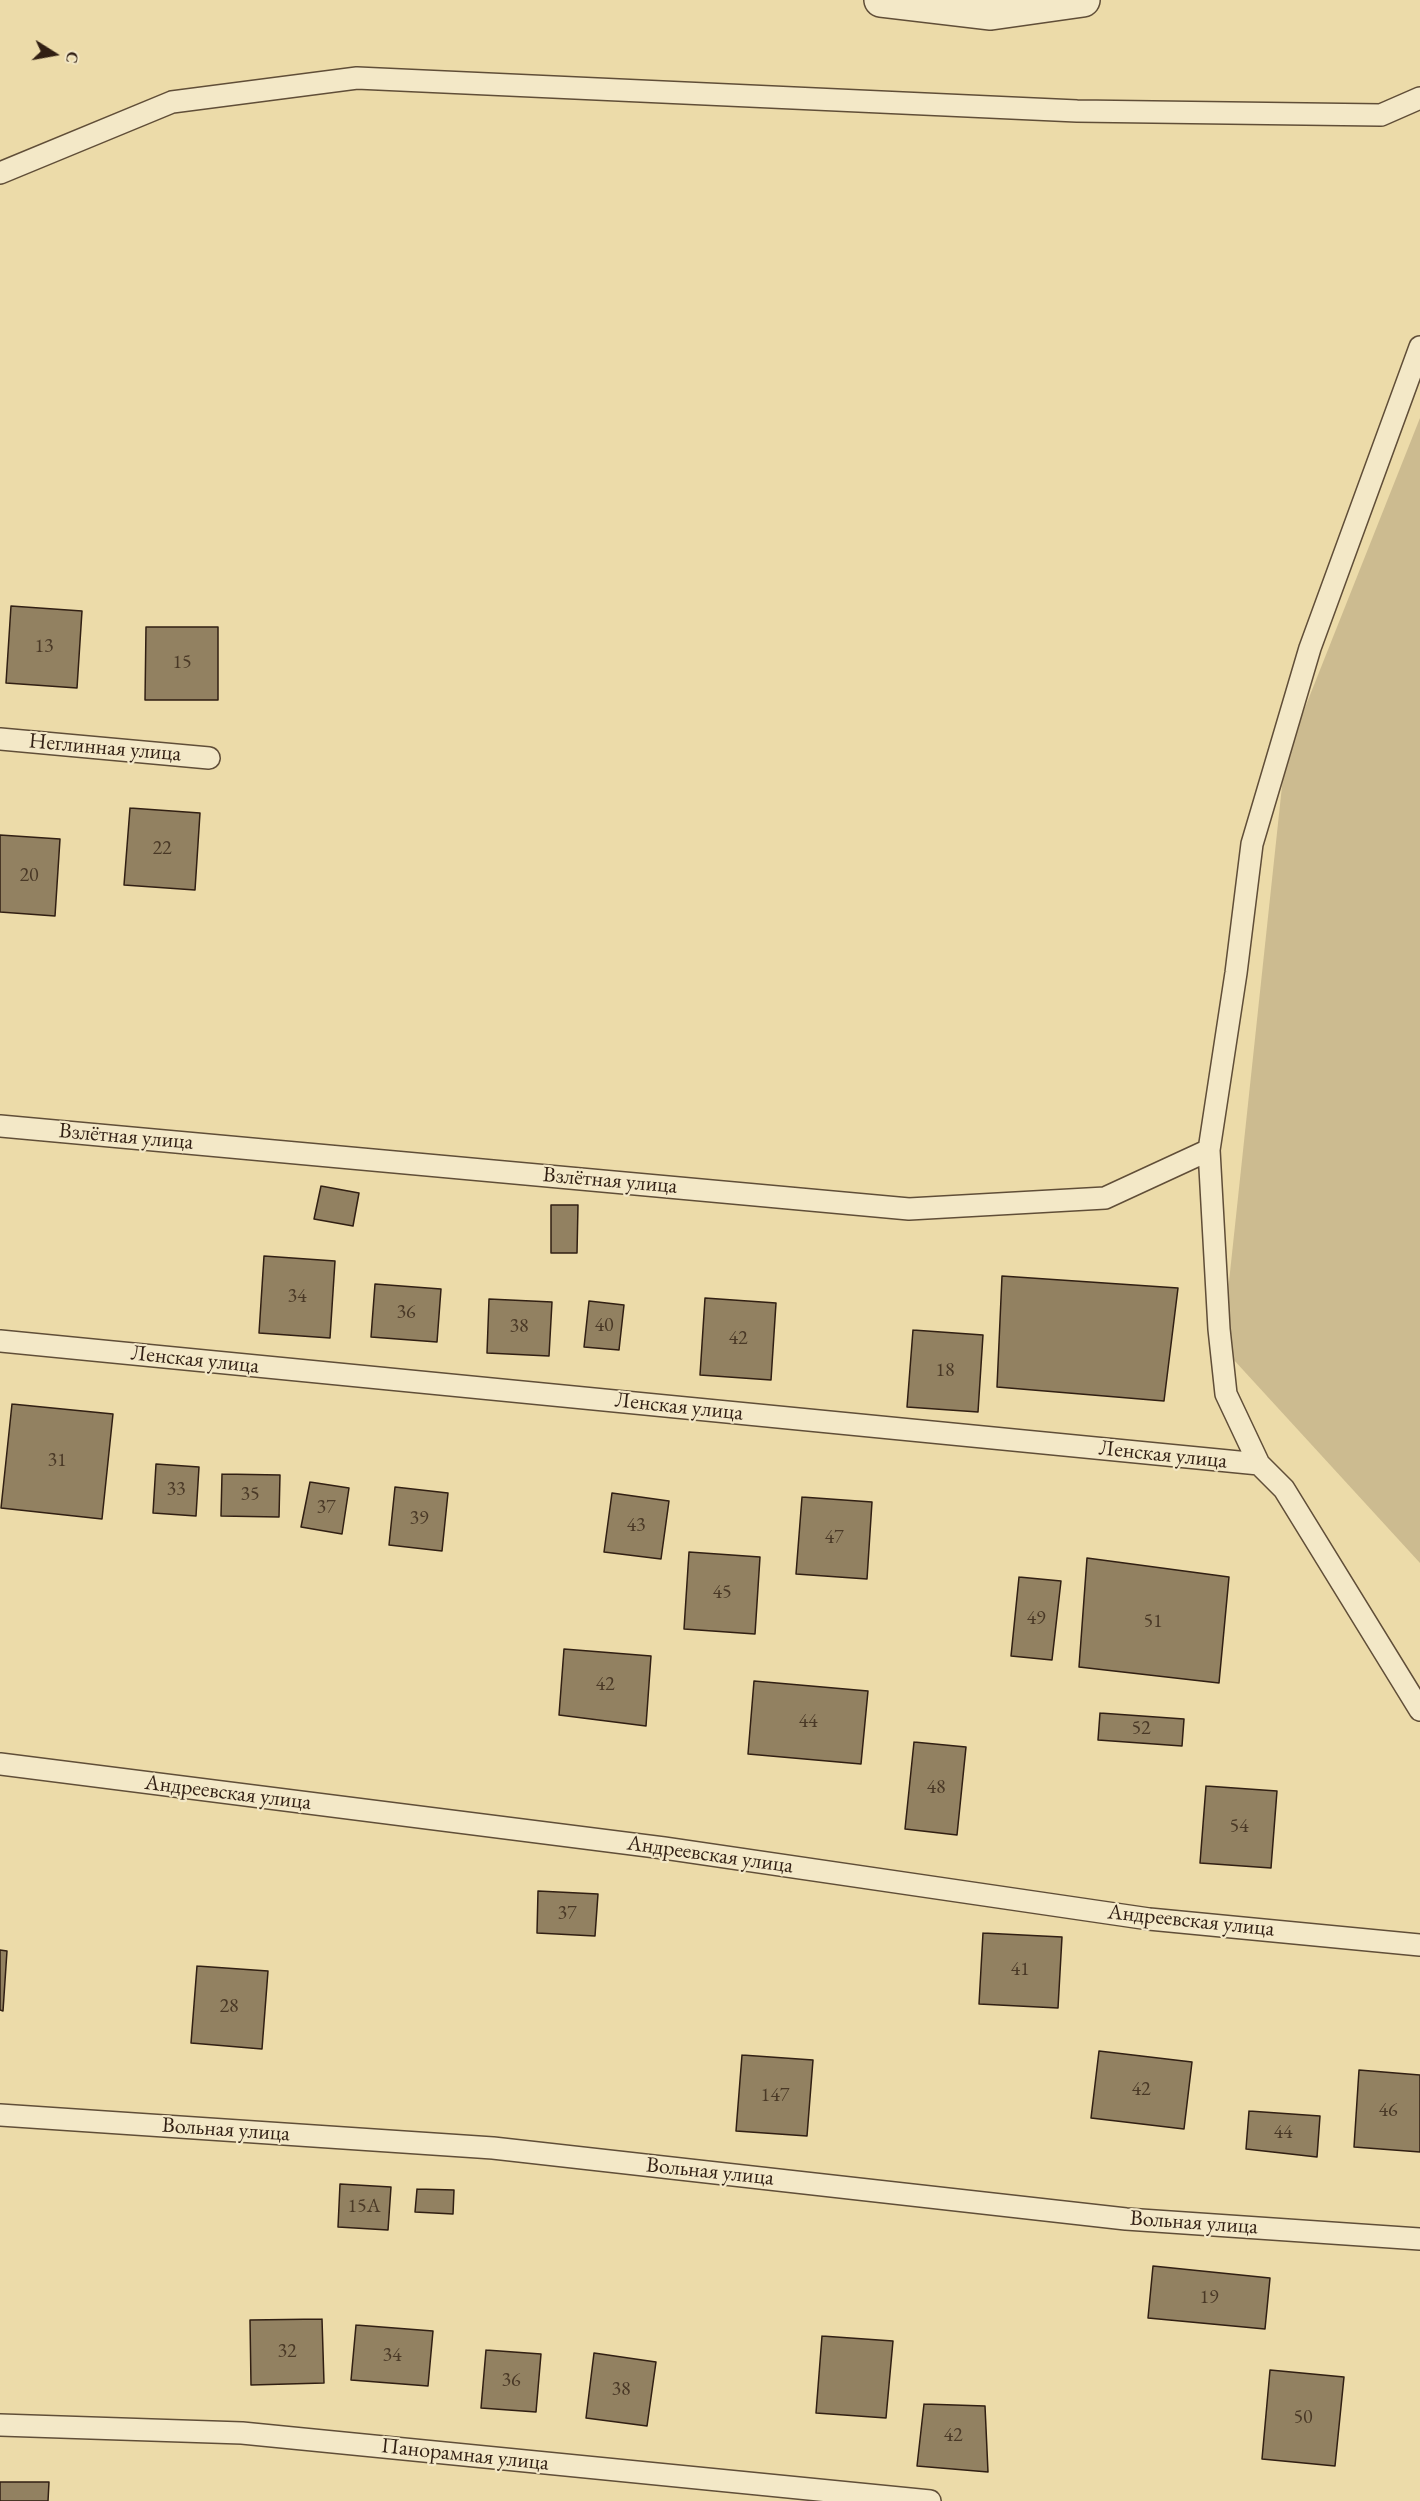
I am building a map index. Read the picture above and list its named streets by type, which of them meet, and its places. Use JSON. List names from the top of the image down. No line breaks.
{"streets":{"lane":["Неглинная улица","Взлётная улица","Ленская улица","Андреевская улица","Вольная улица","Панорамная улица"]},"house_numbers":["13","15","22","20","34","36","40","38","42","18","31","33","35","37","39","43","47","45","49","51","42","44","52","48","54","37","41","28","42","147","46","44","15А","19","32","34","36","38","50","42"],"north":"right"}
